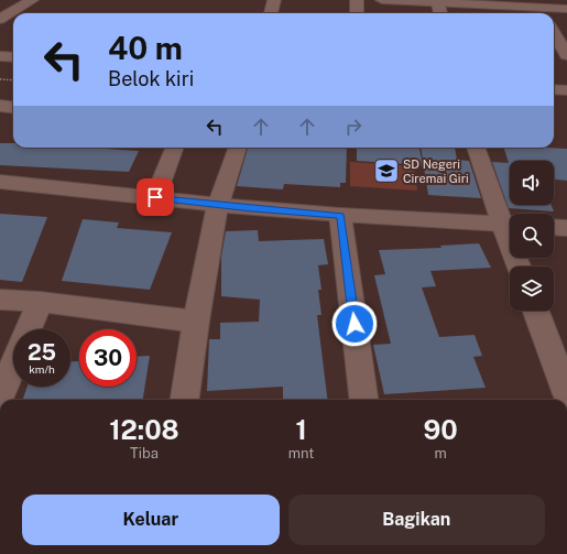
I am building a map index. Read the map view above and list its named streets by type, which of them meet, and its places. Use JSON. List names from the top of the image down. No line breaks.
{"places":{"school or university":["SD Negeri Ciremai Giri"]},"page":{"turn":["40 m","Belok kiri"],"speed":"25 km/h","limit":"30","eta":["12:08","Tiba","1","mnt","90","m"],"buttons":["Keluar","Bagikan"]}}
